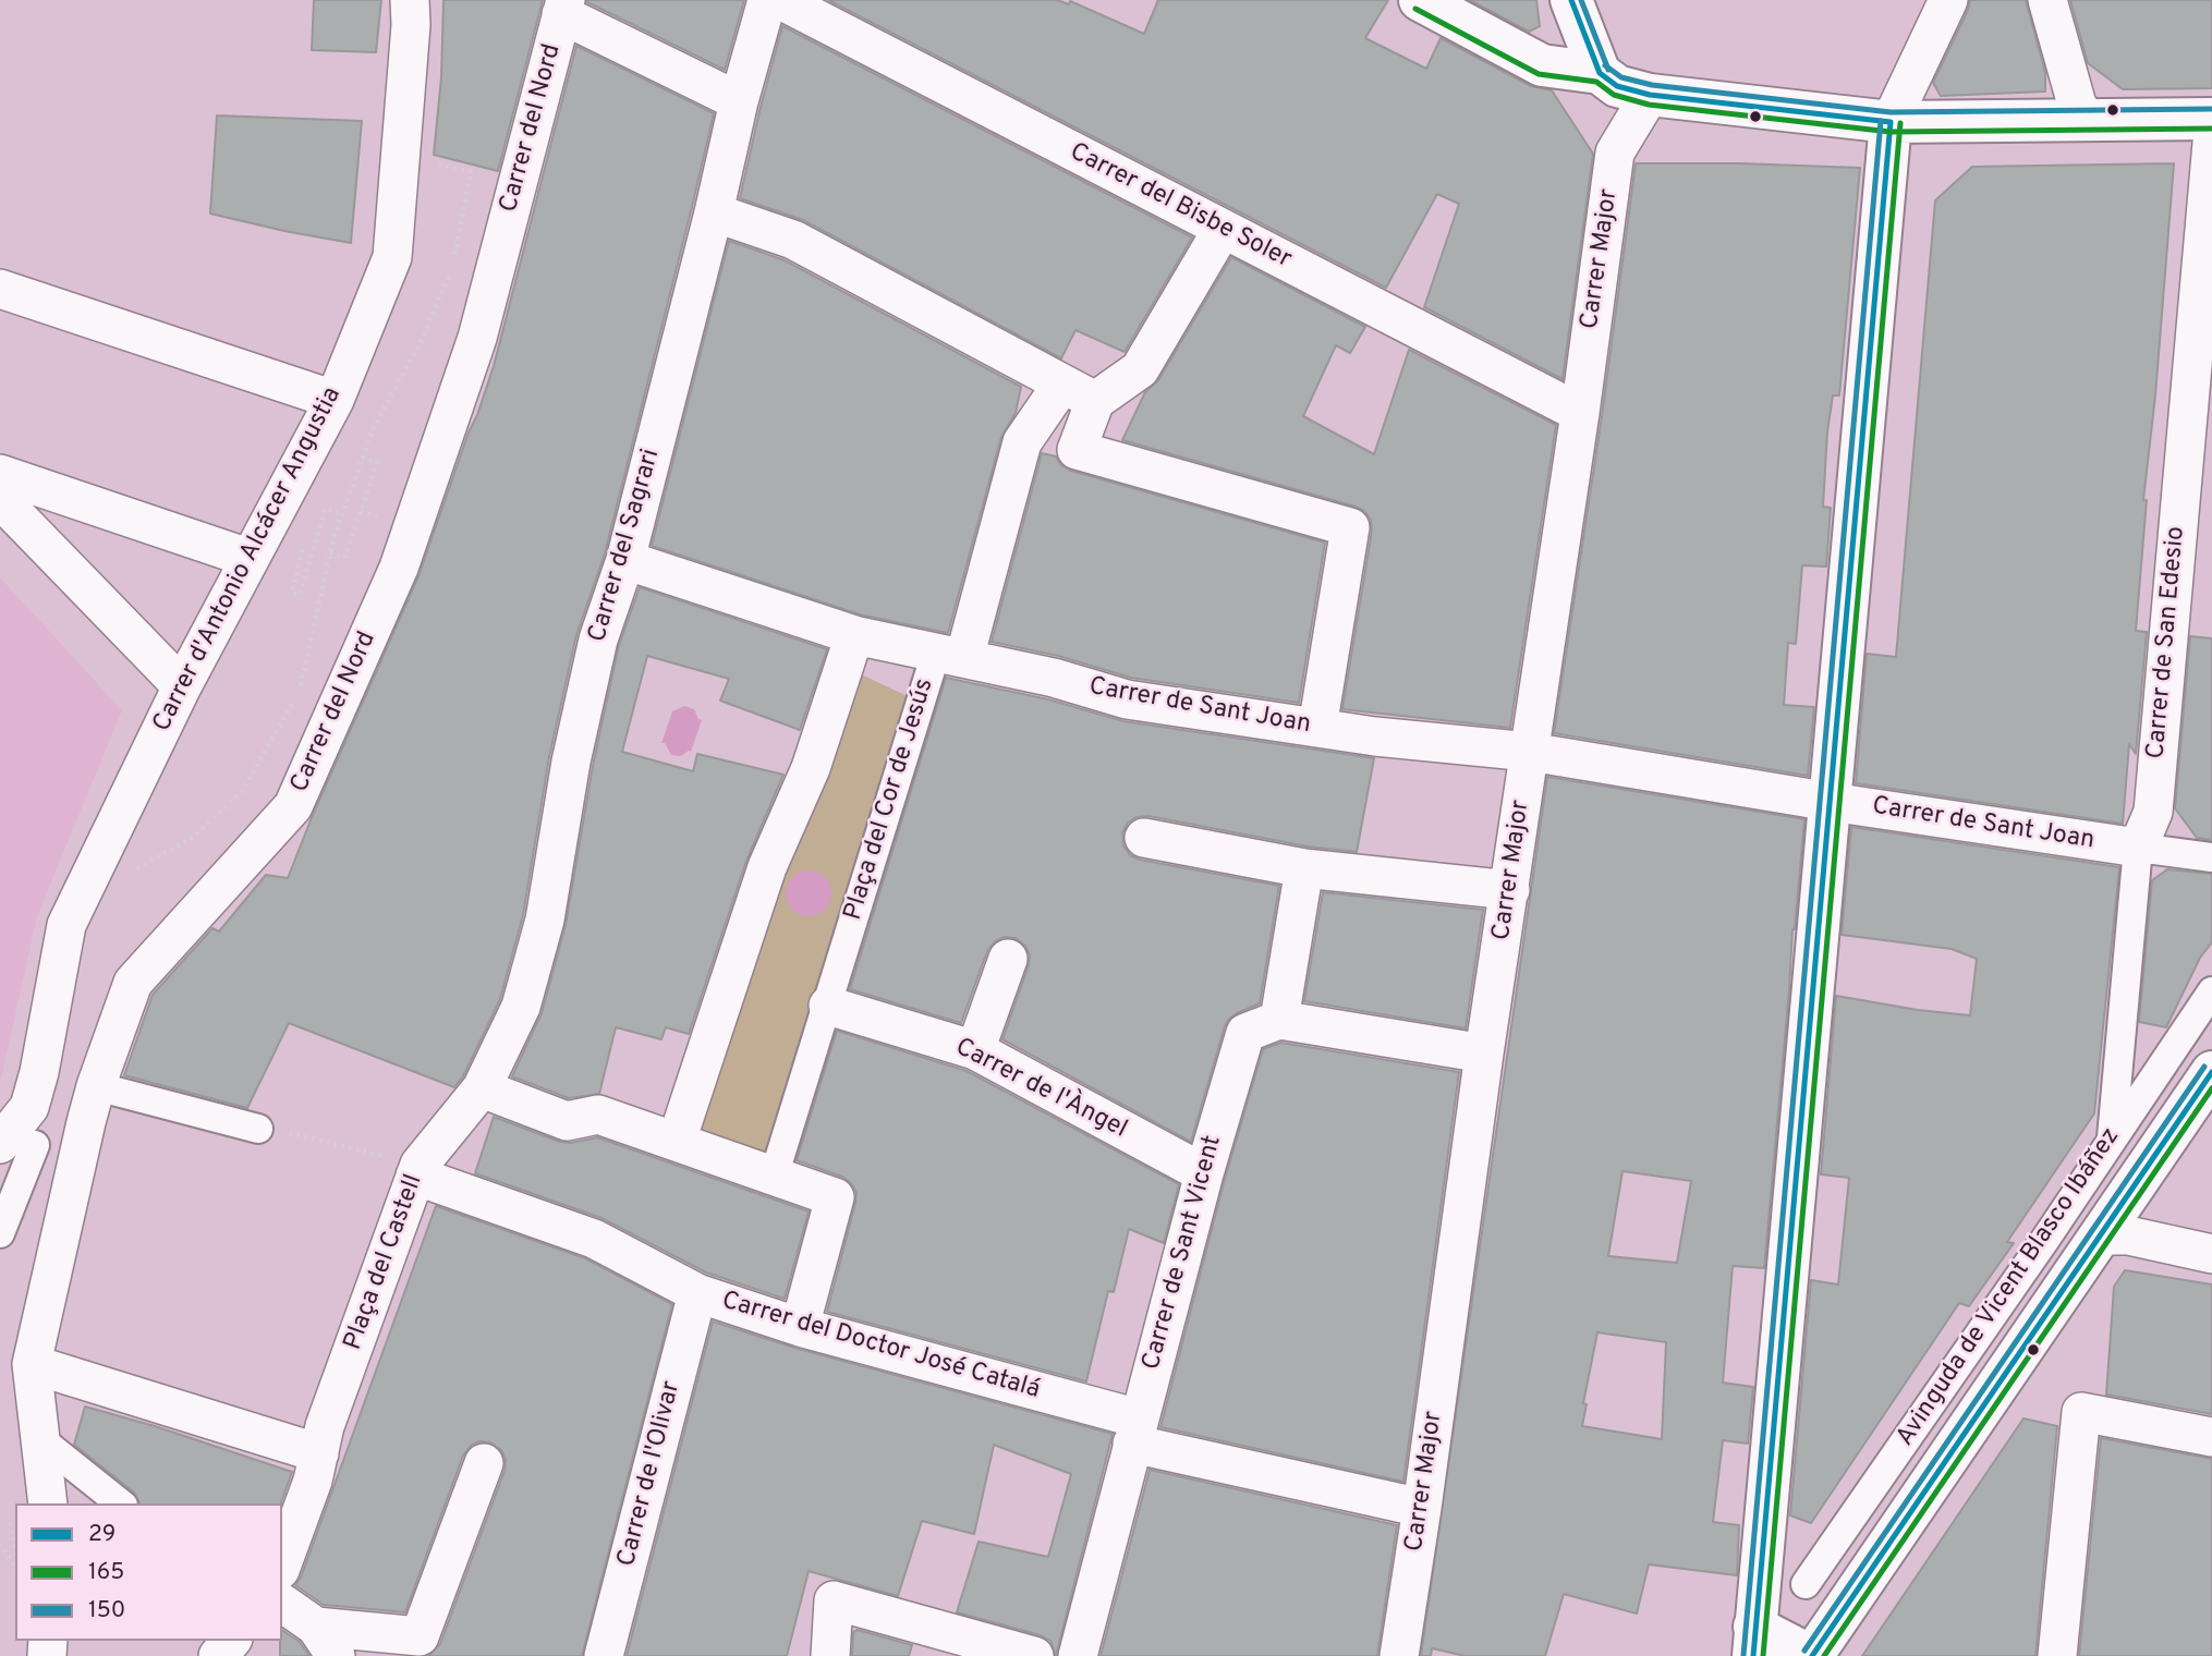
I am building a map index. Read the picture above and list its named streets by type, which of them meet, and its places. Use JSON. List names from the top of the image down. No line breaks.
{"streets":{"main road":["Avinguda de Vicent Blasco Ibáñez"],"street":["Carrer del Nord","Carrer del Bisbe Soler","Carrer Major","Carrer del Sagrari","Carrer d'Antonio Alcácer Angustia","Carrer de San Edesio","Carrer de Sant Joan","Plaça del Cor de Jesús","Carrer de l'Àngel","Carrer de Sant Vicent","Plaça del Castell","Carrer del Doctor José Catalá","Carrer de l'Olivar"]},"crossings":[["Carrer del Bisbe Soler","Carrer Major"],["Carrer Major","Carrer de Sant Joan"],["Carrer Major","Carrer del Doctor José Catalá"],["Carrer del Sagrari","Plaça del Cor de Jesús"],["Carrer del Sagrari","Plaça del Castell"],["Carrer de San Edesio","Carrer de Sant Joan"],["Carrer de San Edesio","Avinguda de Vicent Blasco Ibáñez"],["Carrer de Sant Joan","Plaça del Cor de Jesús"],["Plaça del Cor de Jesús","Carrer de l'Àngel"],["Carrer de l'Àngel","Carrer de Sant Vicent"],["Carrer de Sant Vicent","Carrer del Doctor José Catalá"],["Plaça del Castell","Carrer del Doctor José Catalá"],["Carrer del Doctor José Catalá","Carrer de l'Olivar"]],"lines":["transit line 29","transit line 150","transit line 165"],"legend":["29","165","150"]}
